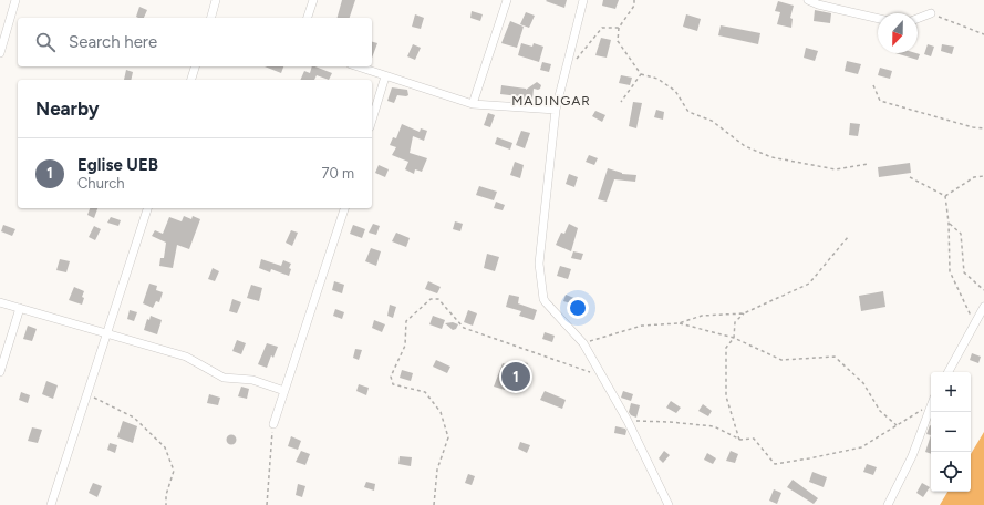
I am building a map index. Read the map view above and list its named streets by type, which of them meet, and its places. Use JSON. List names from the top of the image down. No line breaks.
{"districts":["MADINGAR"],"north":"bottom","page":{"search":"Search here","heading":"Nearby","list":[{"mark":"1","name":"Eglise UEB","note":"Church","value":"70 m"}],"pins":"1","map_buttons":["+","−"]}}
